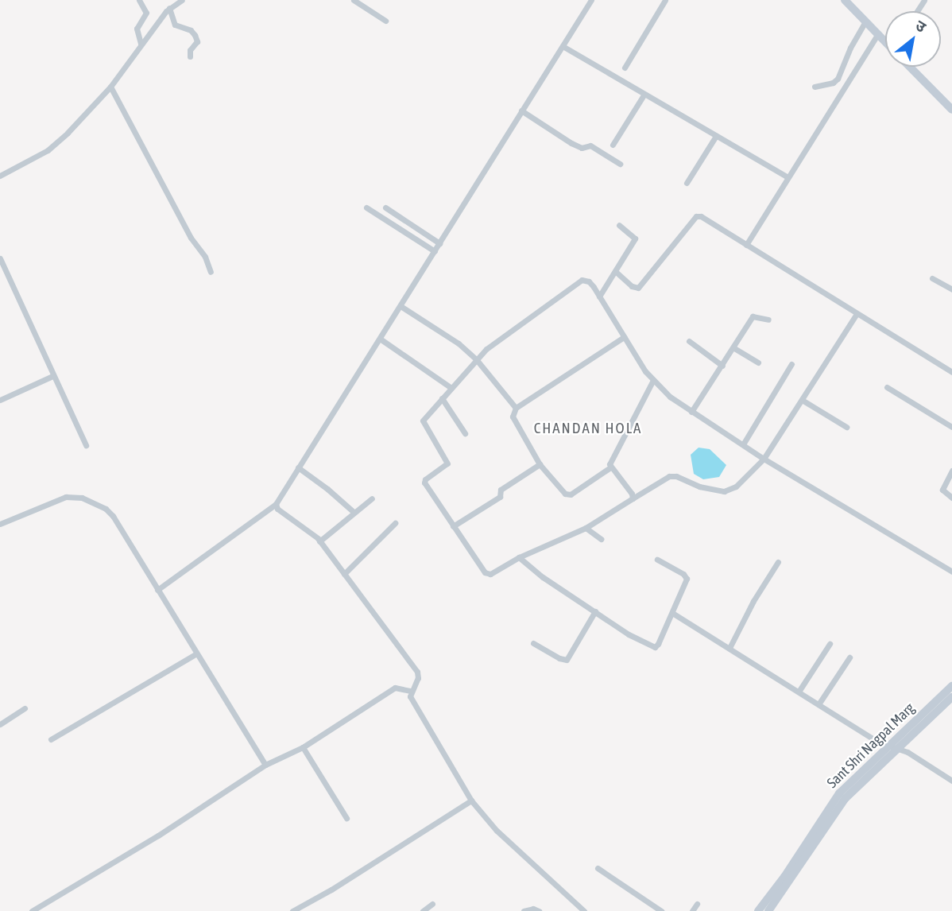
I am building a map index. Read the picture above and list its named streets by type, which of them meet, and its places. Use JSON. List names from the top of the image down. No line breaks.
{"streets":{"main road":["Sant Shri Nagpal Marg"]},"districts":["CHANDAN HOLA"],"north":"top right"}
